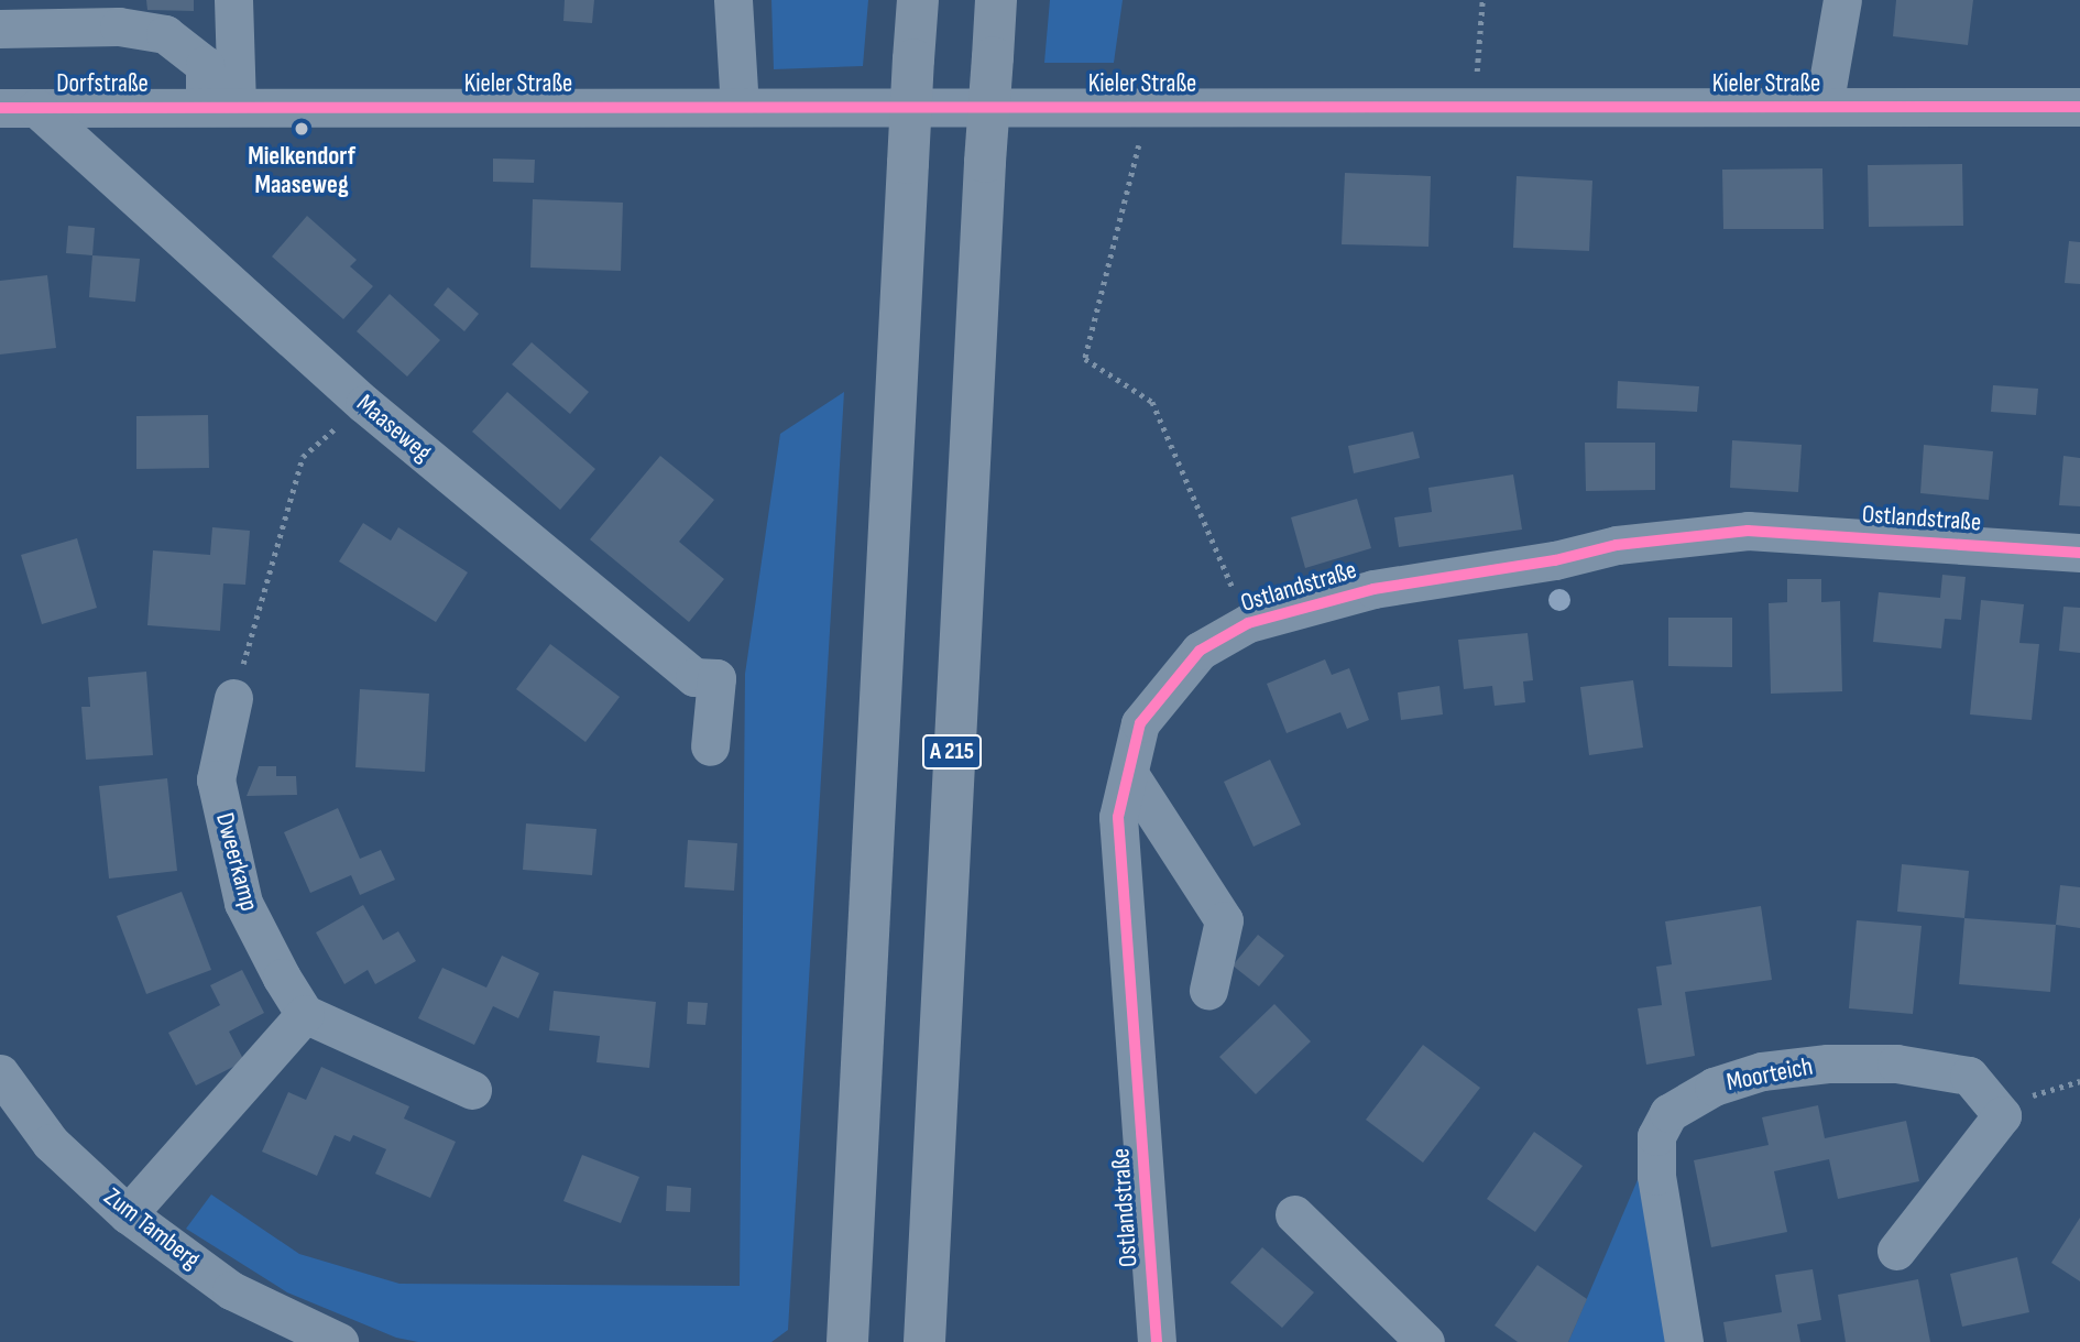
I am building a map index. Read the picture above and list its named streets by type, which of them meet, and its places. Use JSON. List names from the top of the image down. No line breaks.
{"streets":{"highway":["A 215"],"street":["Dorfstraße","Kieler Straße","Maaseweg","Ostlandstraße","Dweerkamp","Moorteich","Zum Tamberg"]},"crossings":[["Dorfstraße","Kieler Straße"],["Dorfstraße","Maaseweg"]],"places":["Mielkendorf Maaseweg"]}
